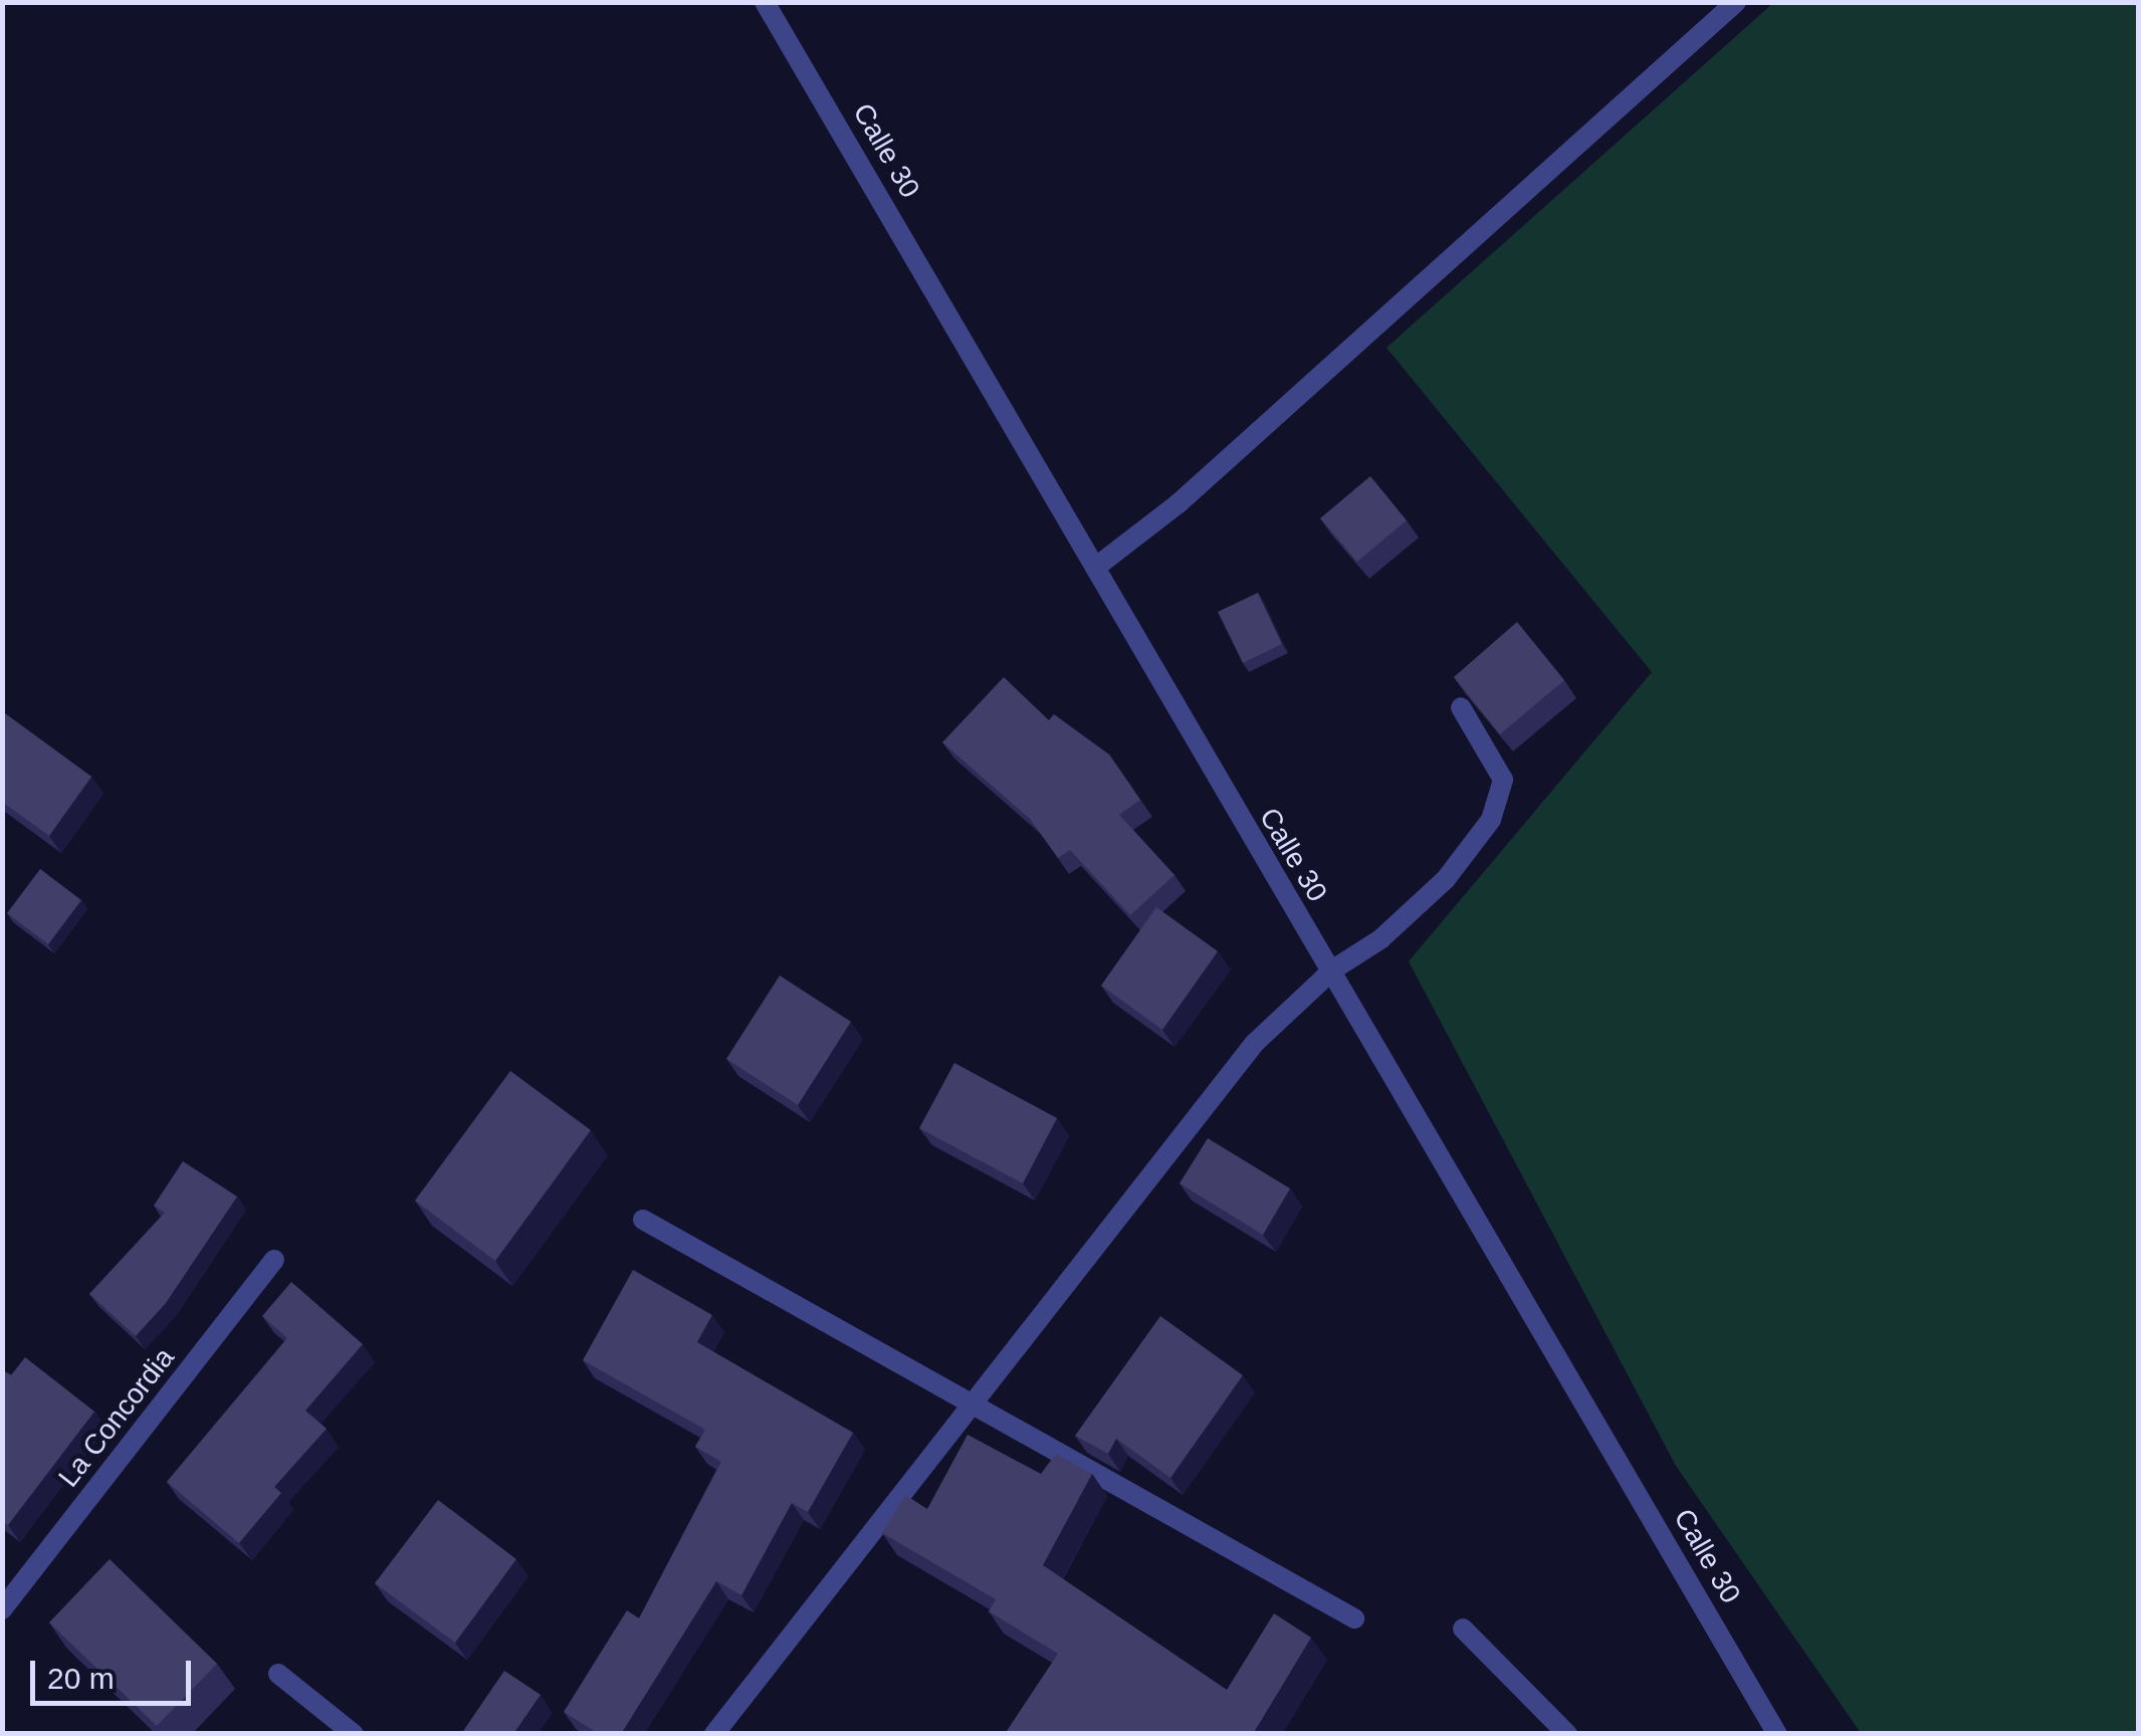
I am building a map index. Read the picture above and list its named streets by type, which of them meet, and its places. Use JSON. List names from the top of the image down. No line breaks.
{"streets":{"street":["Calle 30","La Concordia"]},"scale_bar":"20 m"}
